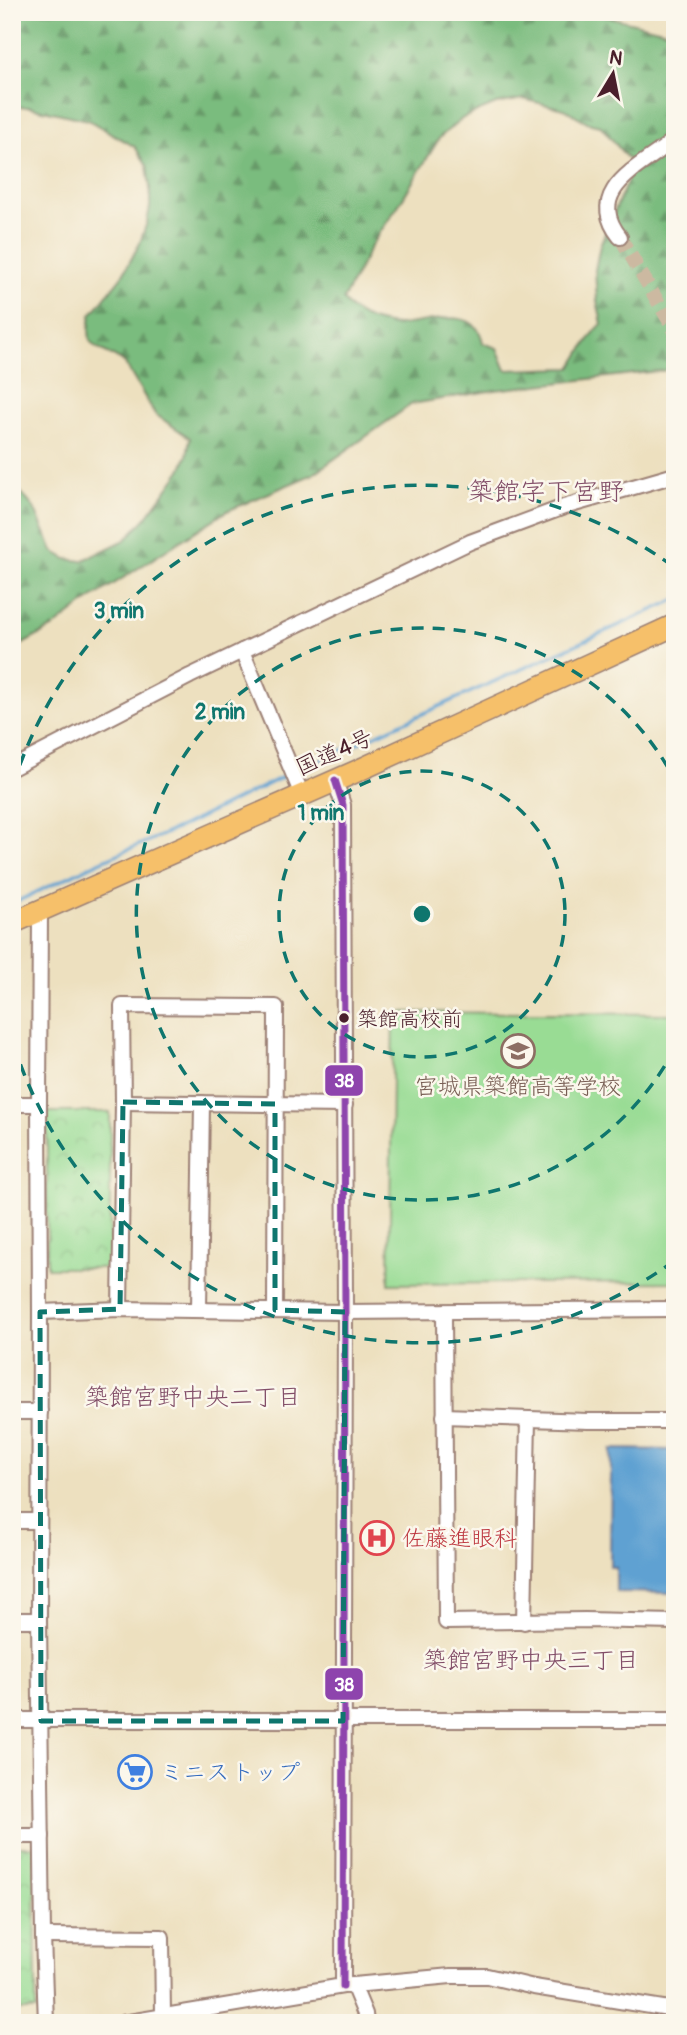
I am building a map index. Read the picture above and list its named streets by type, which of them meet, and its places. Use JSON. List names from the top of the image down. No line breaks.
{"streets":{"highway":["国道4号"]},"districts":["築館字下宮野","築館宮野中央二丁目","築館宮野中央三丁目"],"places":{"other":["築館高校前"],"school or university":["宮城県築館高等学校"],"hospital":["佐藤進眼科"],"supermarket":["ミニストップ"]},"lines":["transit line 38"],"north":"top","rings":["3 min","2 min","1 min"]}
